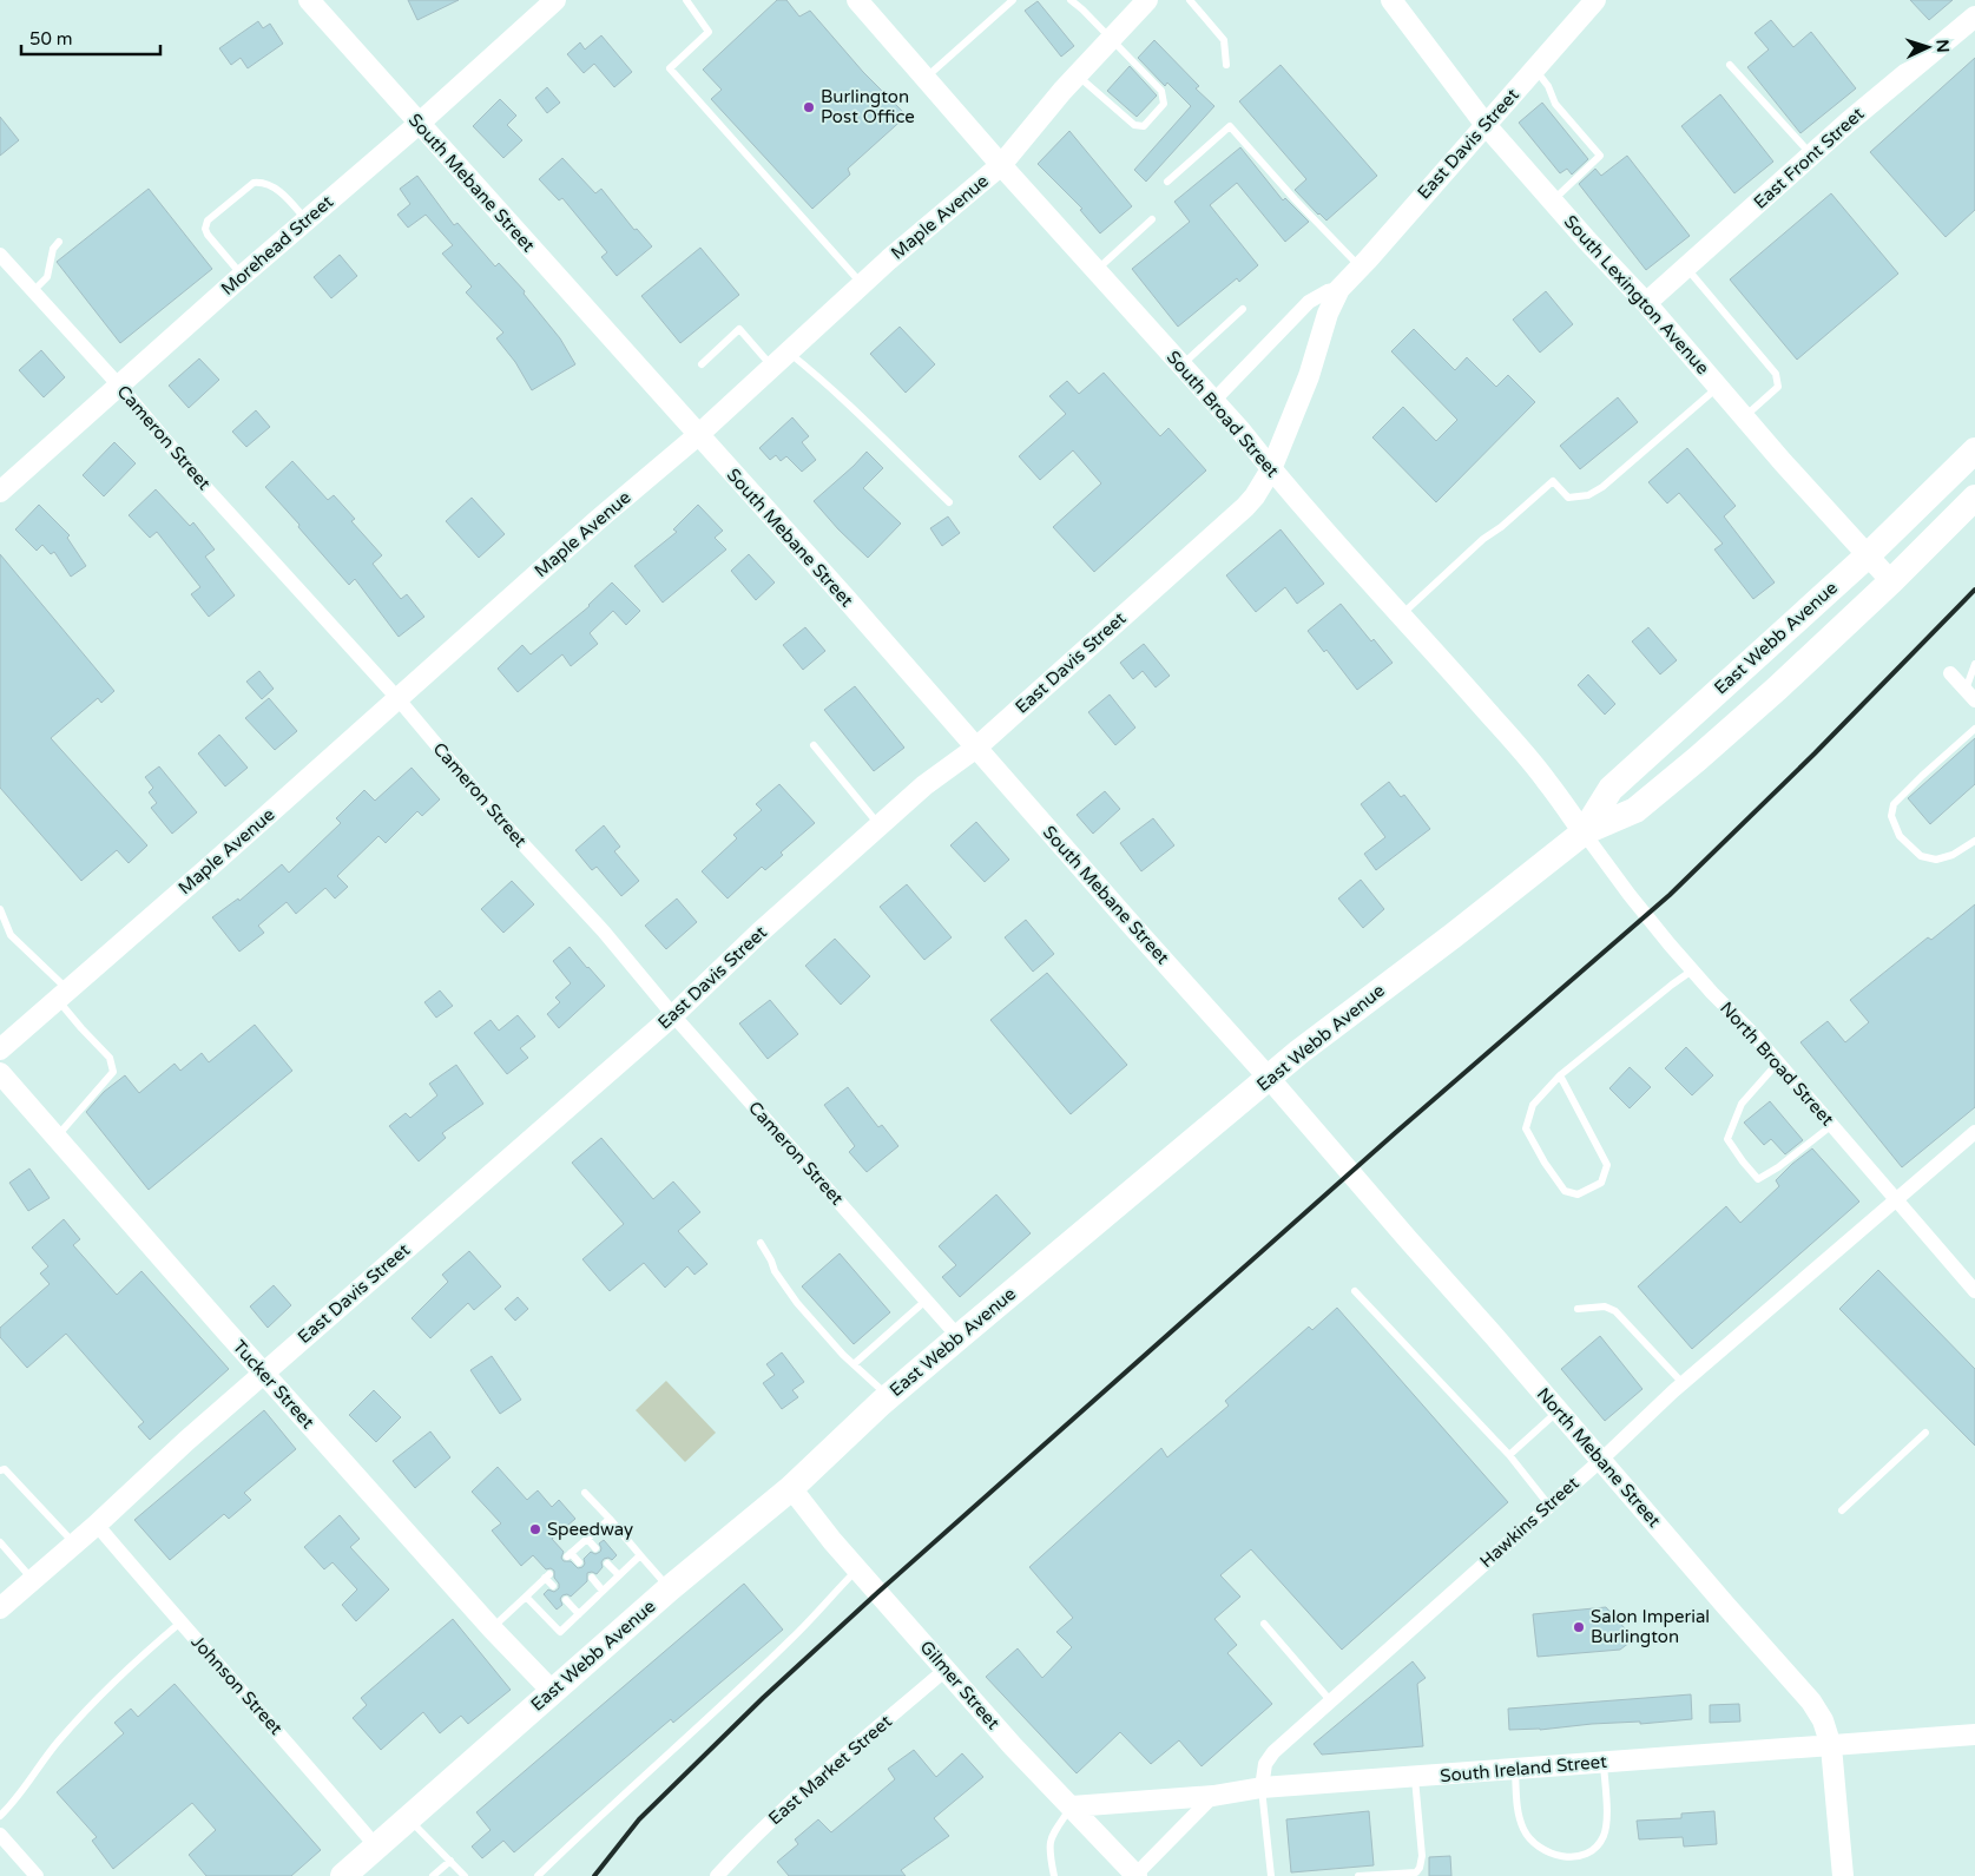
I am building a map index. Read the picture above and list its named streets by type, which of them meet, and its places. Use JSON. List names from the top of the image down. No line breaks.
{"streets":{"highway":["East Webb Avenue"],"street":["East Davis Street","East Front Street","South Mebane Street","Maple Avenue","Morehead Street","South Lexington Avenue","South Broad Street","Cameron Street","North Broad Street","Tucker Street","North Mebane Street","Hawkins Street","Johnson Street","Gilmer Street","South Ireland Street","East Market Street"]},"crossings":[["East Davis Street","South Mebane Street"],["East Davis Street","South Lexington Avenue"],["East Davis Street","South Broad Street"],["East Davis Street","Cameron Street"],["East Davis Street","Tucker Street"],["East Davis Street","Johnson Street"],["East Front Street","South Lexington Avenue"],["South Mebane Street","Maple Avenue"],["South Mebane Street","Morehead Street"],["South Mebane Street","East Webb Avenue"],["South Mebane Street","North Mebane Street"],["Maple Avenue","South Broad Street"],["Maple Avenue","Cameron Street"],["Morehead Street","Cameron Street"],["South Lexington Avenue","East Webb Avenue"],["South Broad Street","East Webb Avenue"],["South Broad Street","North Broad Street"],["Cameron Street","East Webb Avenue"],["East Webb Avenue","North Broad Street"],["East Webb Avenue","Tucker Street"],["East Webb Avenue","North Mebane Street"],["East Webb Avenue","Johnson Street"],["East Webb Avenue","Gilmer Street"],["North Broad Street","Hawkins Street"],["North Mebane Street","Hawkins Street"],["North Mebane Street","South Ireland Street"],["Hawkins Street","South Ireland Street"],["Gilmer Street","South Ireland Street"],["Gilmer Street","East Market Street"]],"places":["Burlington Post Office","Speedway","Salon Imperial Burlington"],"scale_bar":"50 m","north":"right"}
